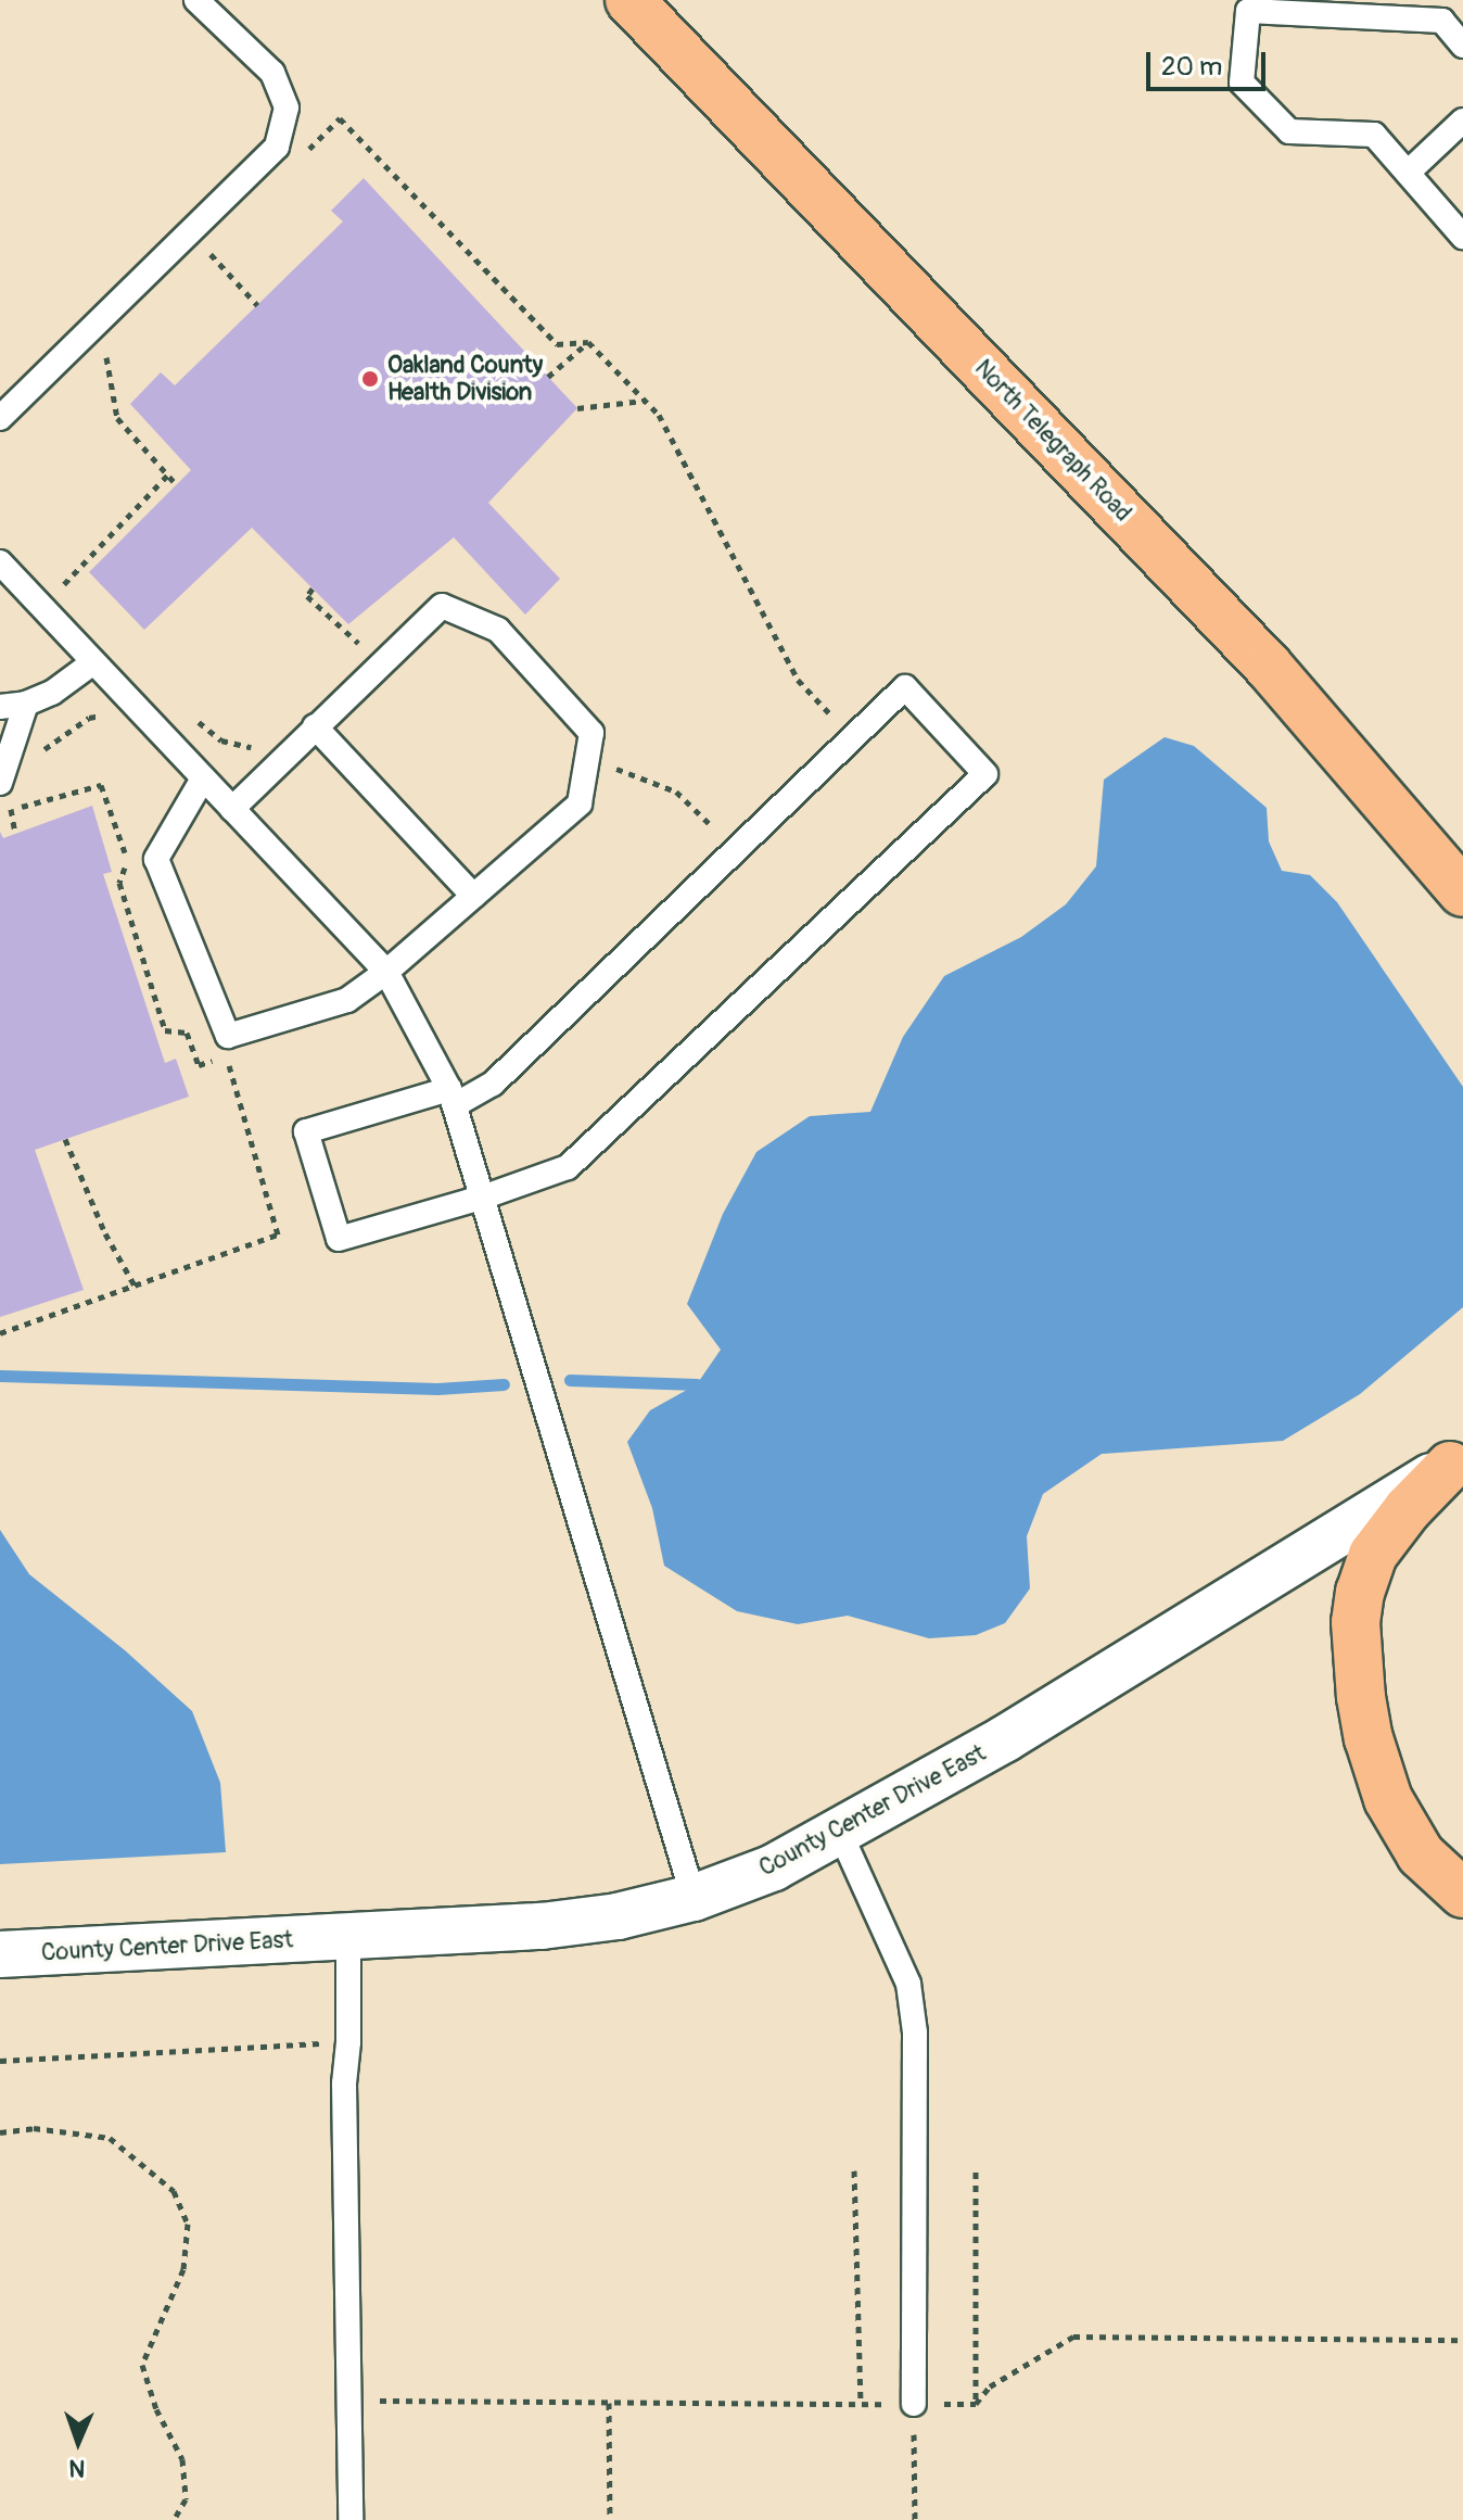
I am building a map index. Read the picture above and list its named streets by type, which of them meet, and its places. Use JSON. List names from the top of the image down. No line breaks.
{"streets":{"main road":["North Telegraph Road"],"street":["County Center Drive East"]},"places":["Oakland County Health Division"],"scale_bar":"20 m","north":"bottom"}
